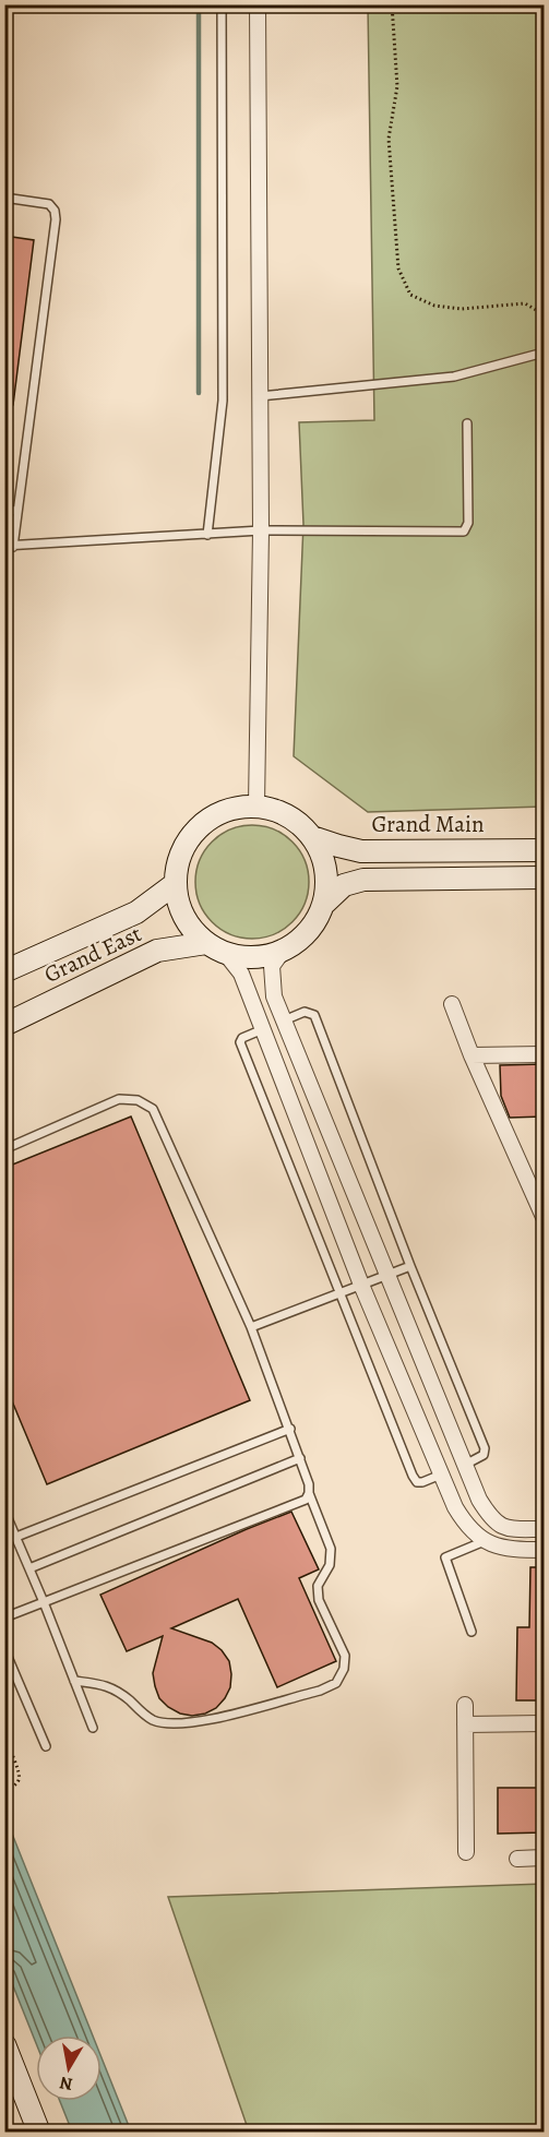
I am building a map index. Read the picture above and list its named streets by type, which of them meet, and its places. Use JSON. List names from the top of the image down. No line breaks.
{"streets":{"street":["Grand Main","Grand East"]},"crossings":[["Grand Main","Grand East"]],"north":"bottom"}
